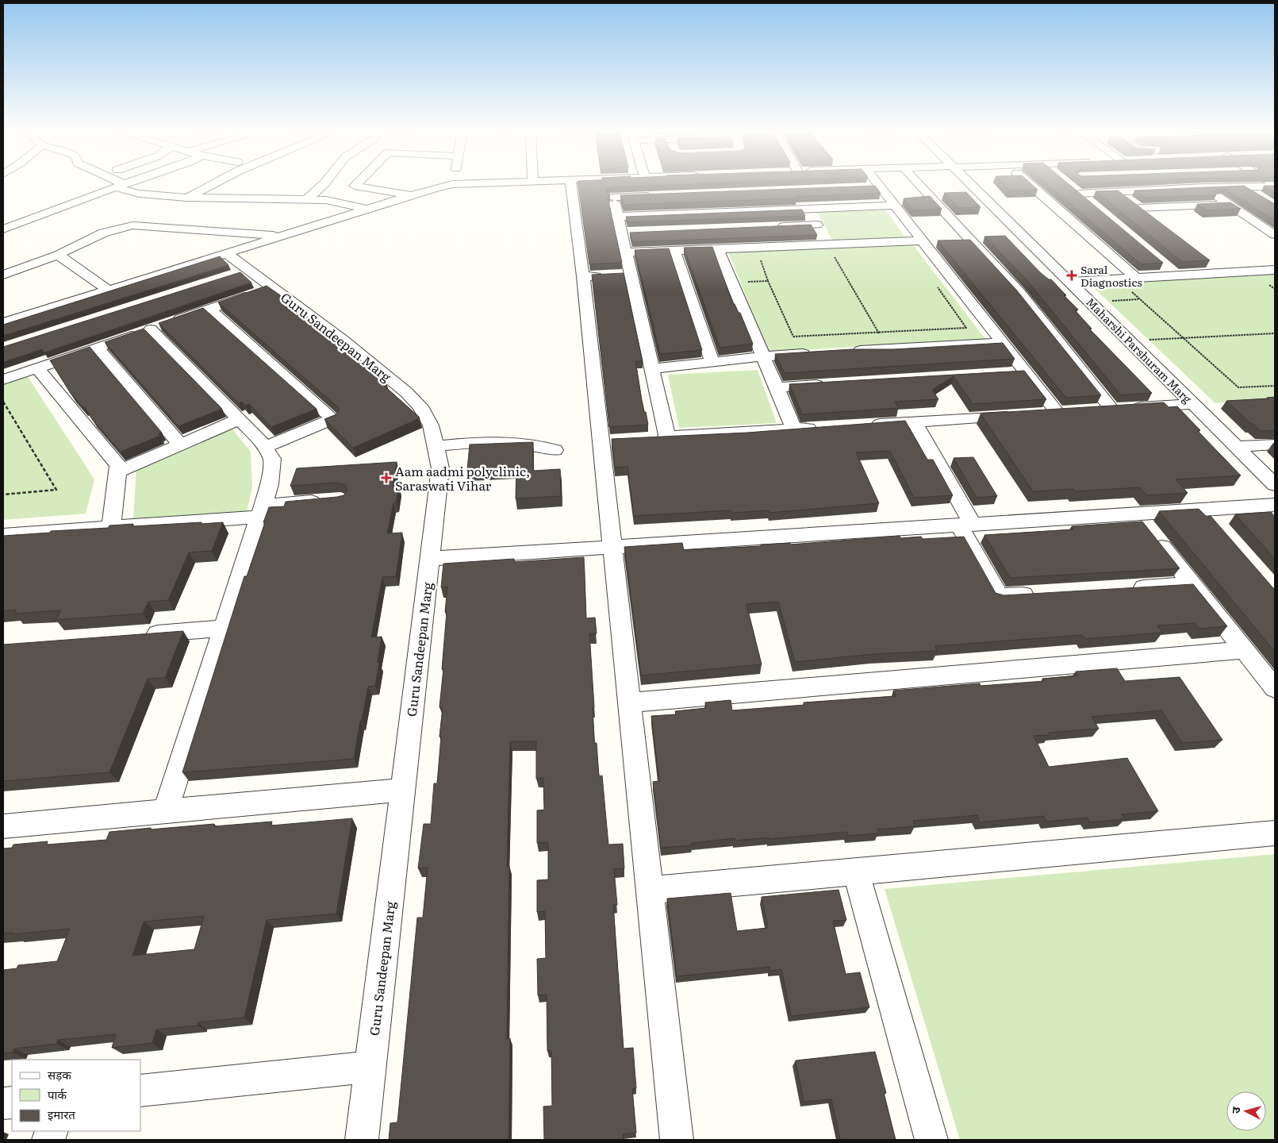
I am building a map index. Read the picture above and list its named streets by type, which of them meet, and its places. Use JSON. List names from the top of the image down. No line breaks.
{"streets":{"street":["Guru Sandeepan Marg","Maharshi Parshuram Marg"]},"places":{"health":["Saral Diagnostics","Aam aadmi polyclinic, Saraswati Vihar"]},"legend":["सड़क","पार्क","इमारत"],"north":"left"}
